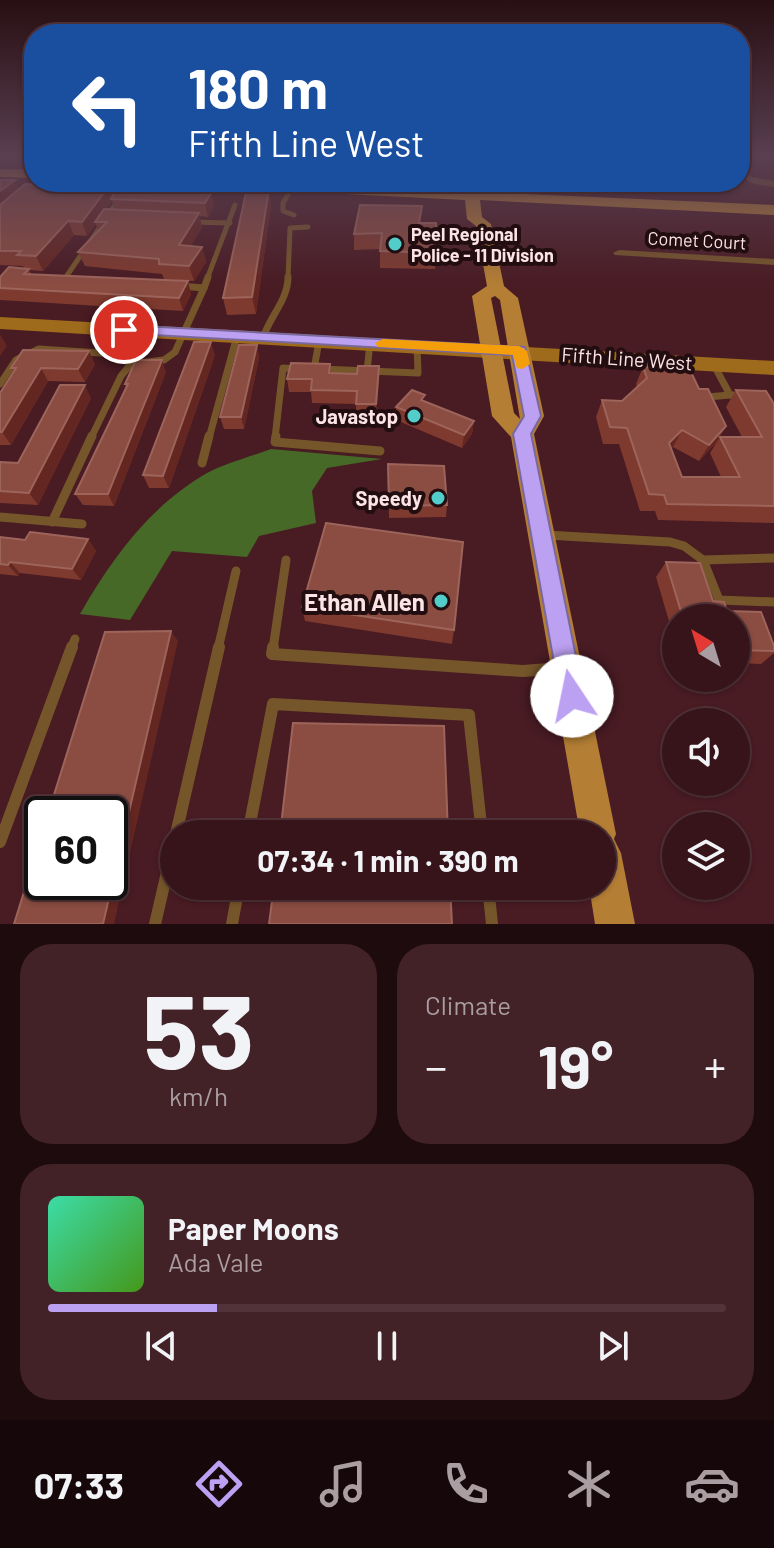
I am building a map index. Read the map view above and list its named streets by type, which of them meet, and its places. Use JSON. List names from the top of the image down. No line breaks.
{"streets":{"street":["Comet Court","Fifth Line West"]},"places":["Peel Regional Police - 11 Division","Javastop","Speedy","Ethan Allen"],"north":"top left","page":{"turn":["180 m","Fifth Line West"],"limit":"60","trip":"07:34 · 1 min · 390 m","tile":[["53","km/h"],"Climate"],"heat":["−","19°","+"],"song":["Paper Moons","Ada Vale"],"tabs":"07:33"}}
